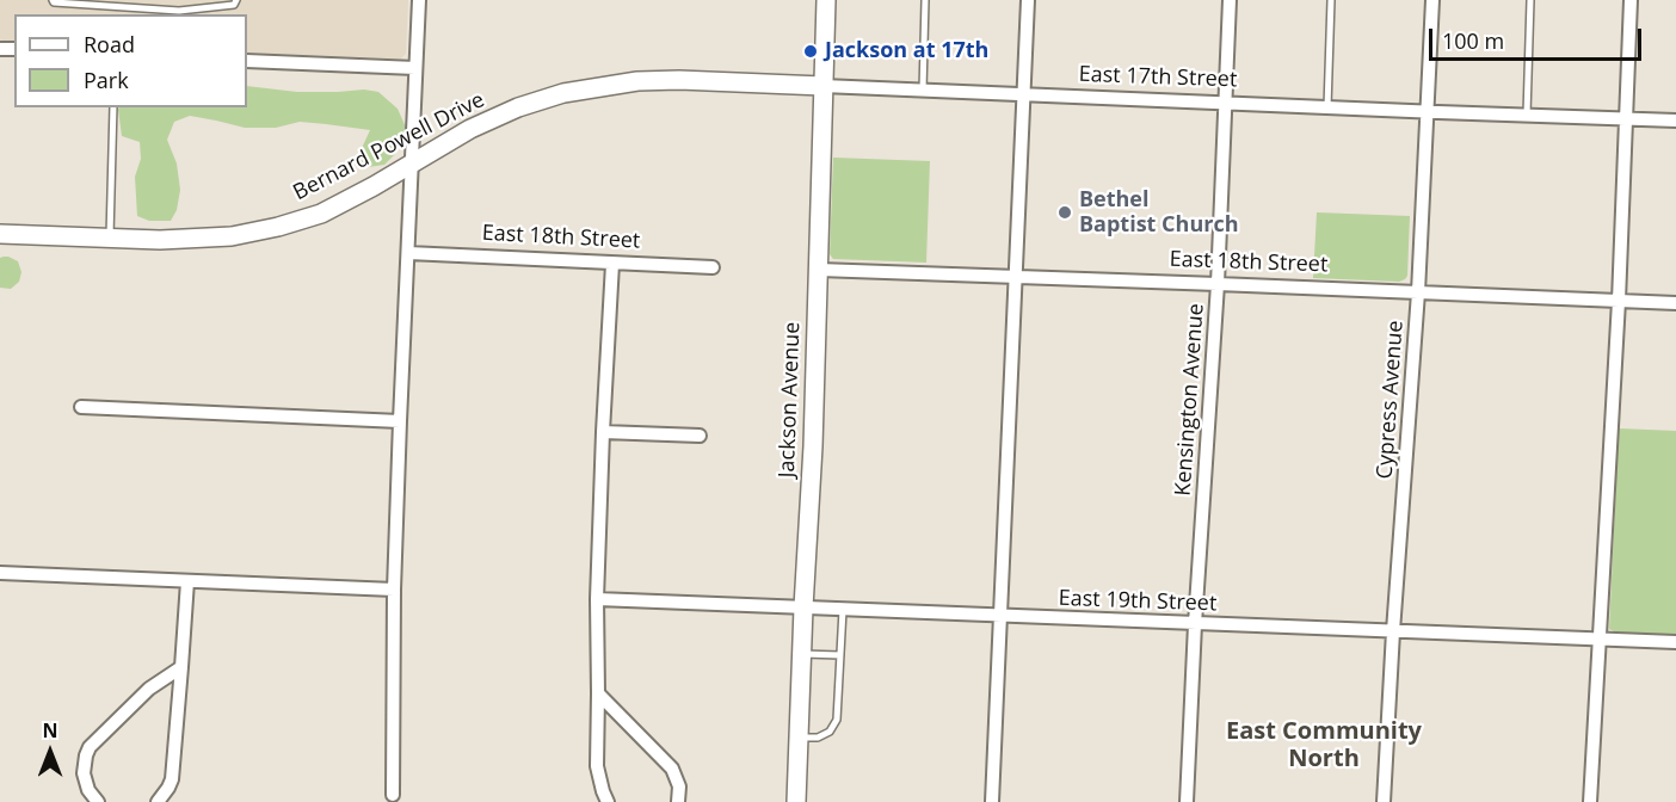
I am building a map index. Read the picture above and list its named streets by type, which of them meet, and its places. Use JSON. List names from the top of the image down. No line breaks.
{"streets":{"street":["East 17th Street","Bernard Powell Drive","East 18th Street","Jackson Avenue","Kensington Avenue","Cypress Avenue","East 19th Street"]},"crossings":[["East 17th Street","Bernard Powell Drive"],["East 17th Street","Jackson Avenue"],["East 17th Street","Kensington Avenue"],["East 17th Street","Cypress Avenue"],["East 18th Street","Jackson Avenue"],["East 18th Street","Kensington Avenue"],["East 18th Street","Cypress Avenue"],["Jackson Avenue","East 19th Street"],["Kensington Avenue","East 19th Street"],["Cypress Avenue","East 19th Street"]],"districts":["East Community North"],"places":["Jackson at 17th","Bethel Baptist Church"],"legend":["Road","Park"],"scale_bar":"100 m","north":"top"}
